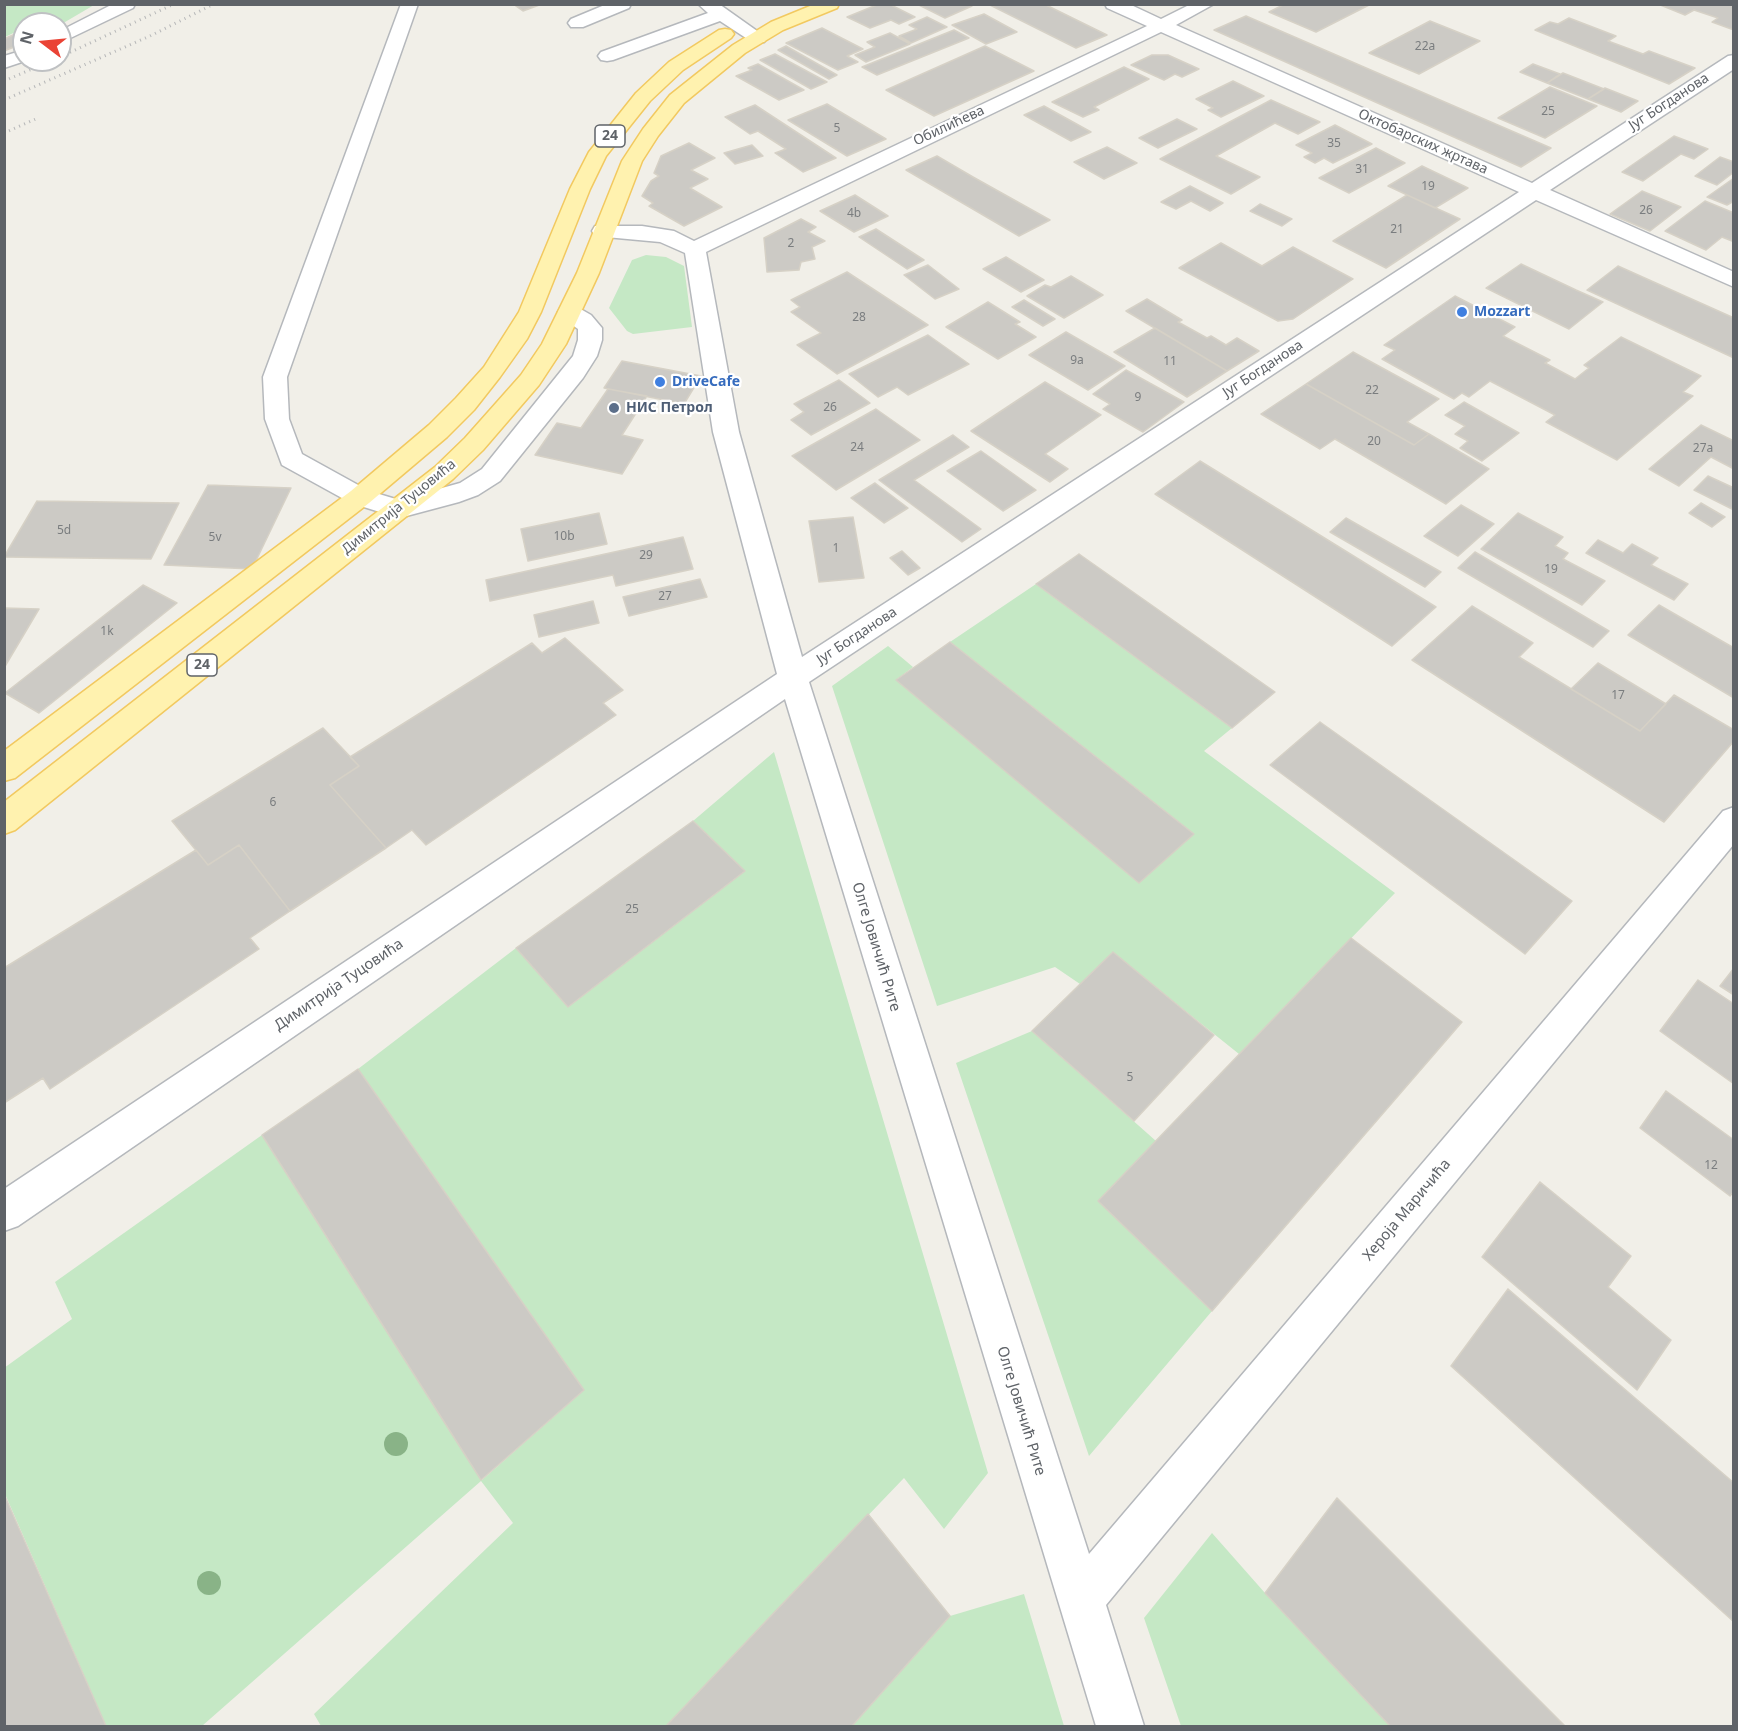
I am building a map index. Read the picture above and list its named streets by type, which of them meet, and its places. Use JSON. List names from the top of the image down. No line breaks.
{"streets":{"main road":["24","Димитрија Туцовића"],"street":["Југ Богданова","Обилићева","Октобарских жртава","Олге Јовичић Рите","Хероја Маричића"]},"crossings":[["Југ Богданова","Октобарских жртава"],["Југ Богданова","Димитрија Туцовића"],["Југ Богданова","Олге Јовичић Рите"],["Обилићева","Октобарских жртава"],["Обилићева","Олге Јовичић Рите"],["Димитрија Туцовића","Олге Јовичић Рите"],["Олге Јовичић Рите","Хероја Маричића"]],"places":["Mozzart","DriveCafe","НИС Петрол"],"house_numbers":["22a","25","5","35","31","19","26","4b","21","2","28","9a","11","22","9","26","20","24","27a","5d","10b","5v","1","29","19","27","1k","17","6","25","5","12"],"north":"left"}
